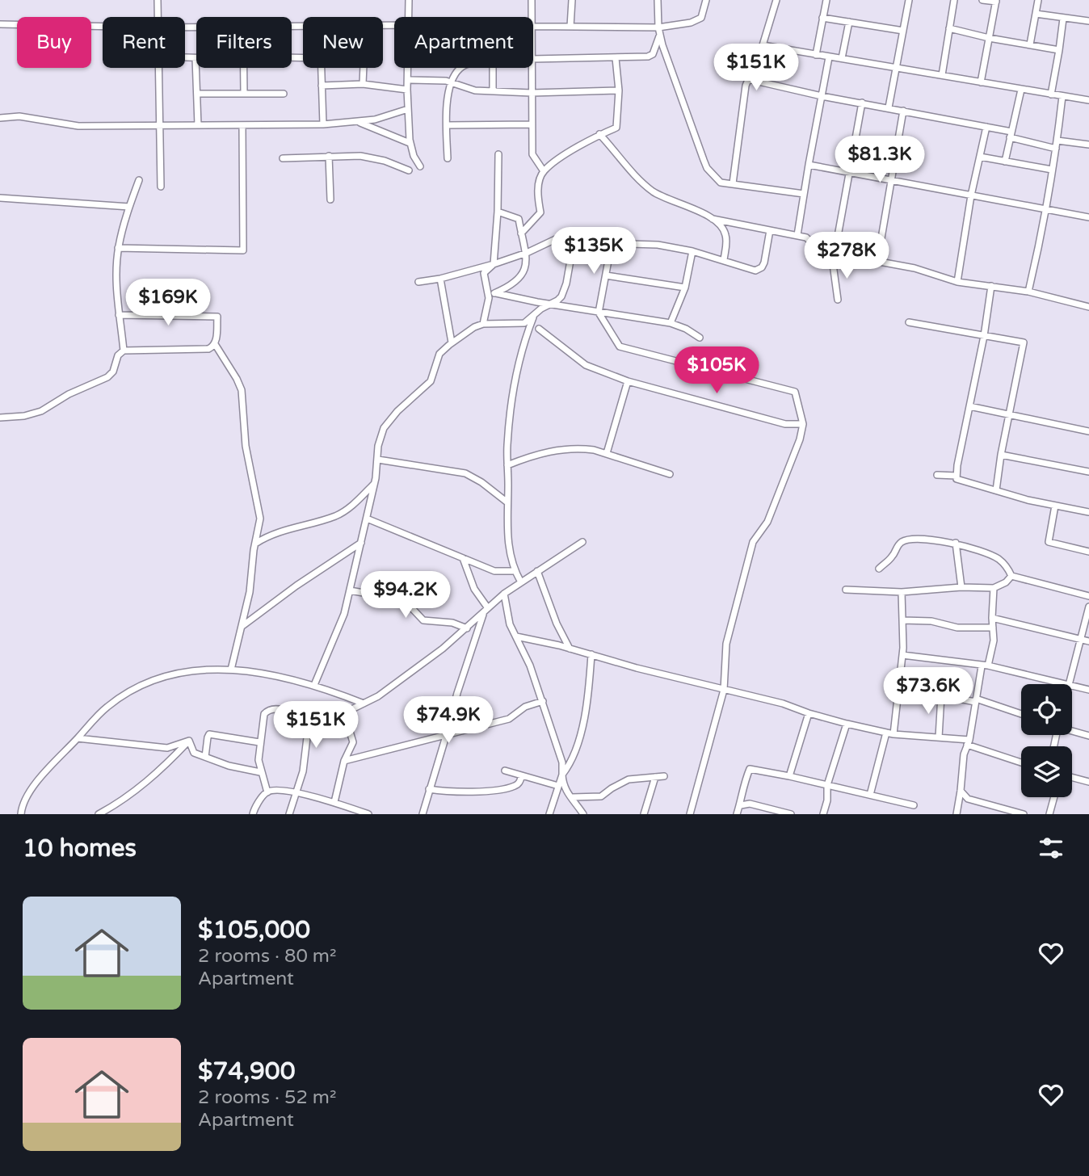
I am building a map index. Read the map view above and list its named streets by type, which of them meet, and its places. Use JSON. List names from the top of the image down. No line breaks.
{"page":{"chip":["Buy","Rent","Filters","New","Apartment"],"price":["$151K","$81.3K","$135K","$278K","$169K","$105K","$94.2K","$73.6K","$74.9K","$151K"],"heading":"10 homes","list":[{"name":"$105,000","note":"2 rooms · 80 m² · Apartment"},{"name":"$74,900","note":"2 rooms · 52 m² · Apartment"}]}}
